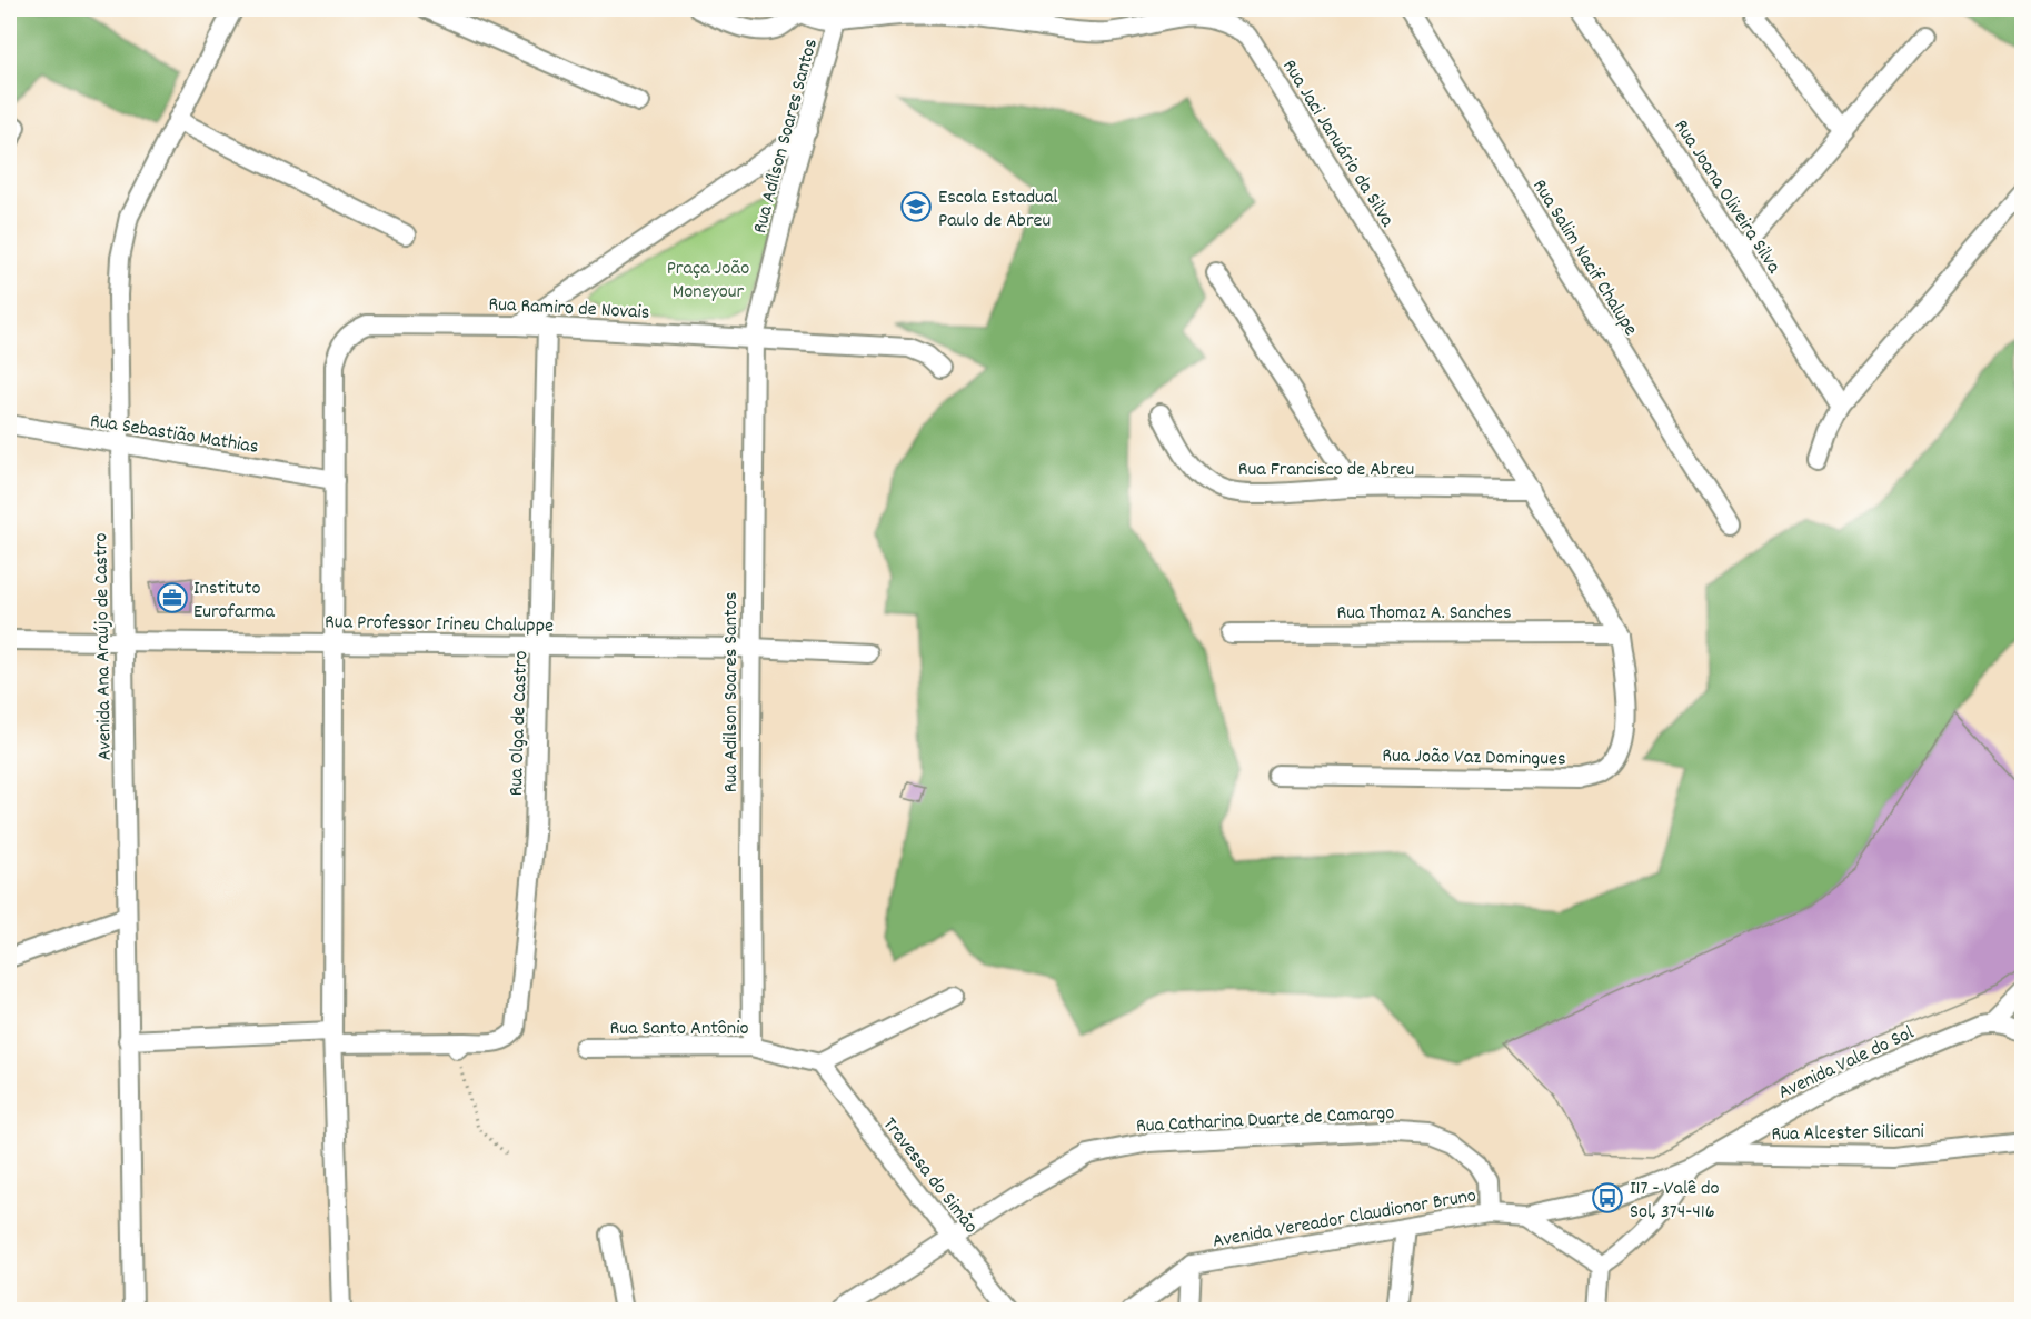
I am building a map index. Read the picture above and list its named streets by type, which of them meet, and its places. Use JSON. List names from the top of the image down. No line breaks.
{"streets":{"street":["Rua Adílson Soares Santos","Rua Jaci Januário da Silva","Rua Joana Oliveira Silva","Rua Salim Nacif Chalupe","Rua Ramiro de Novais","Rua Sebastião Mathias","Rua Francisco de Abreu","Rua Thomaz A. Sanches","Rua Professor Irineu Chaluppe","Avenida Ana Araújo de Castro","Rua Adilson Soares Santos","Rua Olga de Castro","Rua João Vaz Domingues","Rua Santo Antônio","Avenida Vale do Sol","Rua Catharina Duarte de Camargo","Rua Alcester Silicani","Travessa do Simão","Avenida Vereador Claudionor Bruno"]},"crossings":[["Rua Adílson Soares Santos","Rua Jaci Januário da Silva"],["Rua Adílson Soares Santos","Rua Ramiro de Novais"],["Rua Adílson Soares Santos","Rua Adilson Soares Santos"],["Rua Jaci Januário da Silva","Rua Francisco de Abreu"],["Rua Jaci Januário da Silva","Rua Thomaz A. Sanches"],["Rua Jaci Januário da Silva","Rua João Vaz Domingues"],["Rua Ramiro de Novais","Rua Sebastião Mathias"],["Rua Ramiro de Novais","Rua Adilson Soares Santos"],["Rua Ramiro de Novais","Rua Olga de Castro"],["Rua Sebastião Mathias","Avenida Ana Araújo de Castro"],["Rua Thomaz A. Sanches","Rua João Vaz Domingues"],["Rua Professor Irineu Chaluppe","Avenida Ana Araújo de Castro"],["Rua Professor Irineu Chaluppe","Rua Adilson Soares Santos"],["Rua Professor Irineu Chaluppe","Rua Olga de Castro"],["Rua Adilson Soares Santos","Rua Santo Antônio"],["Rua Santo Antônio","Travessa do Simão"],["Avenida Vale do Sol","Rua Alcester Silicani"],["Avenida Vale do Sol","Avenida Vereador Claudionor Bruno"],["Rua Catharina Duarte de Camargo","Travessa do Simão"],["Rua Catharina Duarte de Camargo","Avenida Vereador Claudionor Bruno"]],"parks":["Praça João Moneyour"],"places":{"school or university":["Escola Estadual Paulo de Abreu"],"office":["Instituto Eurofarma"],"bus stop":["I17 - Valê do Sol, 374-416"]}}
